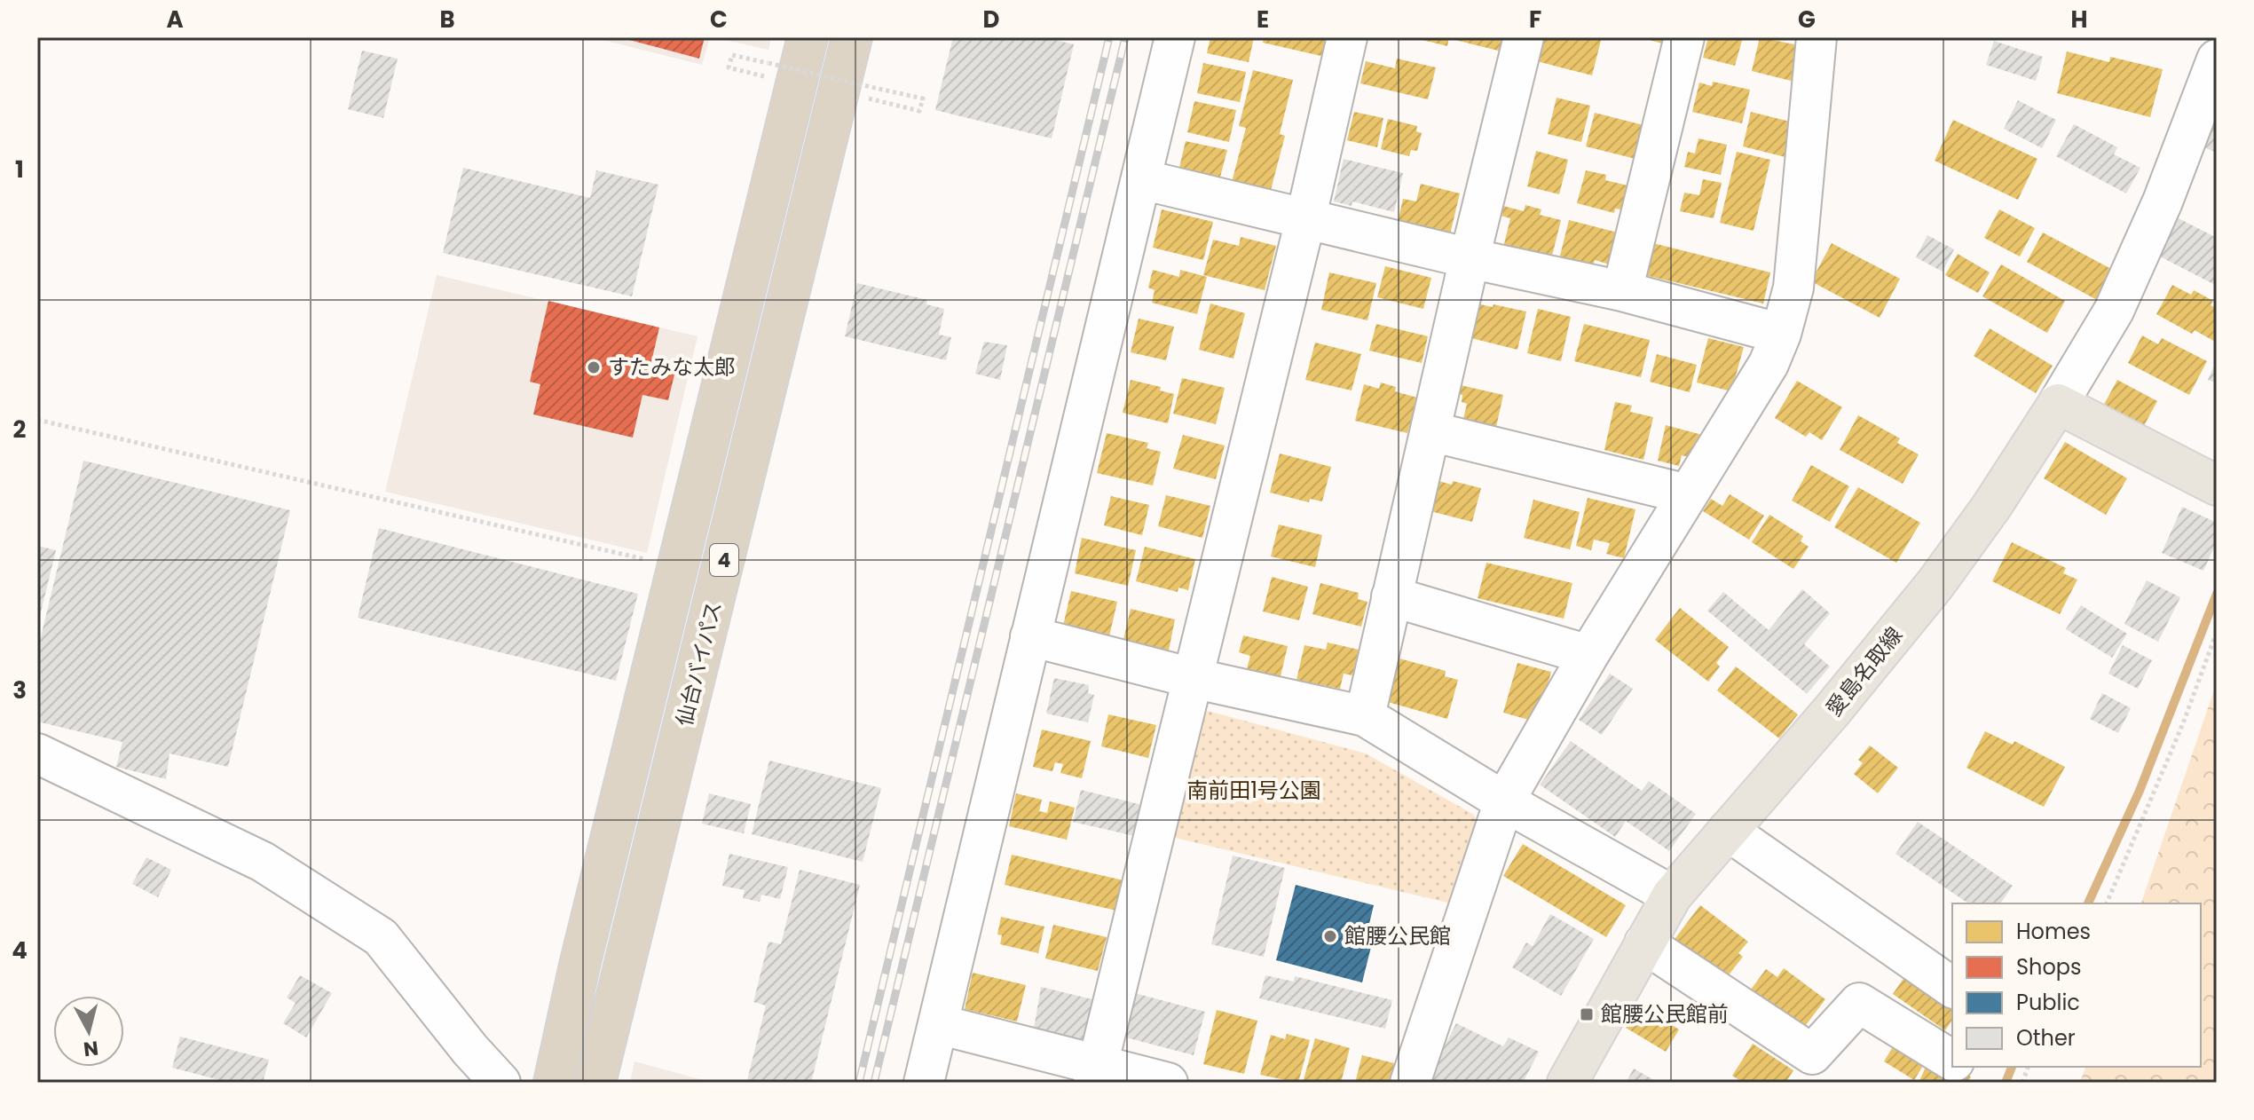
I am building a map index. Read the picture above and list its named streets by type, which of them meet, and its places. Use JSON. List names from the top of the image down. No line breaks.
{"streets":{"highway":["4","仙台バイパス"],"main road":["愛島名取線"]},"parks":["南前田1号公園"],"places":{"other":["すたみな太郎","館腰公民館"],"transit":["館腰公民館前"]},"legend":["Homes","Shops","Public","Other"],"north":"bottom","grid":{"columns":["A","B","C","D","E","F","G","H"],"rows":["1","2","3","4"]}}
